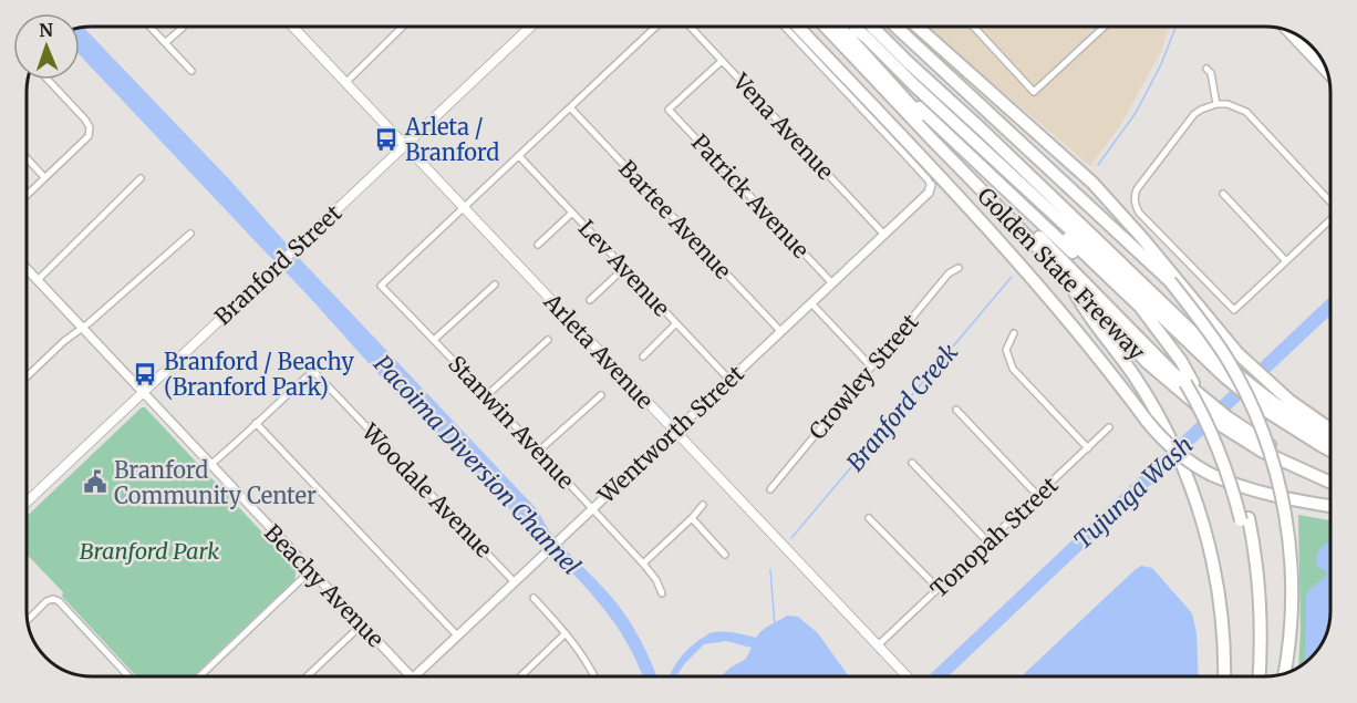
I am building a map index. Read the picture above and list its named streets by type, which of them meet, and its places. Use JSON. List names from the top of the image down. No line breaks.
{"streets":{"highway":["Golden State Freeway"],"main road":["Branford Street","Arleta Avenue"],"street":["Vena Avenue","Patrick Avenue","Bartee Avenue","Lev Avenue","Crowley Street","Stanwin Avenue","Wentworth Street","Woodale Avenue","Tonopah Street","Beachy Avenue"]},"crossings":[["Vena Avenue","Patrick Avenue"],["Vena Avenue","Wentworth Street"],["Patrick Avenue","Wentworth Street"],["Bartee Avenue","Wentworth Street"],["Branford Street","Arleta Avenue"],["Branford Street","Beachy Avenue"],["Lev Avenue","Wentworth Street"],["Arleta Avenue","Stanwin Avenue"],["Arleta Avenue","Wentworth Street"],["Arleta Avenue","Tonopah Street"],["Stanwin Avenue","Wentworth Street"],["Wentworth Street","Woodale Avenue"]],"water":["Branford Creek","Pacoima Diversion Channel","Tujunga Wash"],"parks":["Branford Park"],"places":{"bus stop":["Arleta / Branford","Branford / Beachy (Branford Park)"],"public building":["Branford Community Center"]},"north":"top"}
